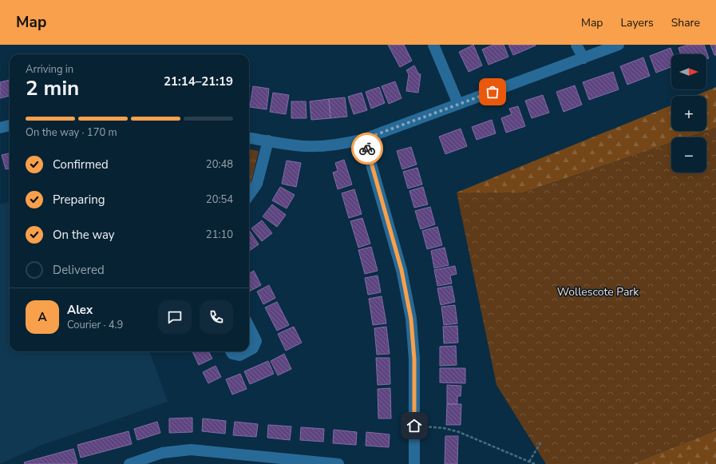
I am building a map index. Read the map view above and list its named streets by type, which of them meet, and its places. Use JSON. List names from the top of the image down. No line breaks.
{"parks":["Wollescote Park"],"north":"right","page":{"header":"Map","nav":["Map","Layers","Share"],"map_buttons":["+","−"],"heading":["2 min","Arriving in","21:14–21:19"],"panel":["Alex","Courier · 4.9"],"bar":"On the way · 170 m","list":[["Confirmed","20:48"],["Preparing","20:54"],["On the way","21:10"],"Delivered"],"round":"A"}}
